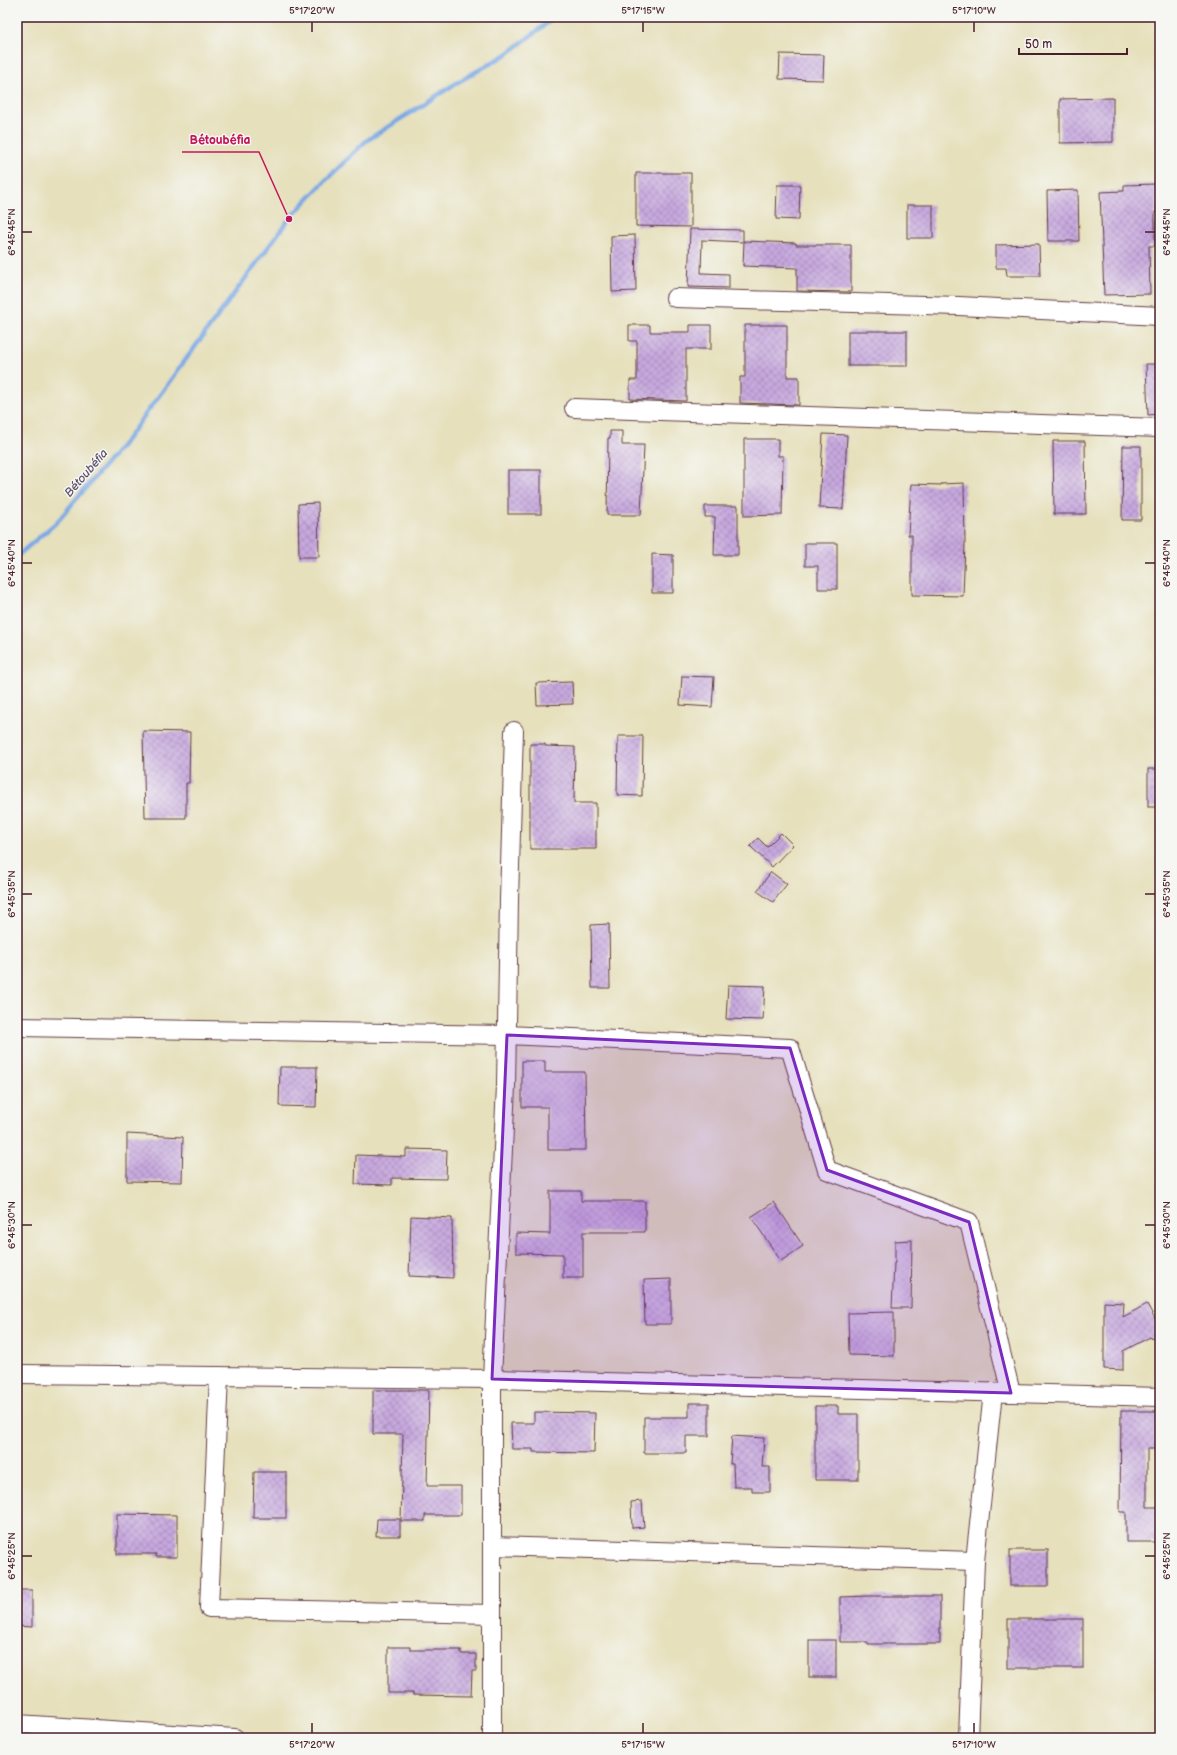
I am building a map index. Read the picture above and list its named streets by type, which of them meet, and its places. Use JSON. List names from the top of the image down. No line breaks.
{"water":["Bétoubéfia"],"places":["Bétoubéfia"],"scale_bar":"50 m","coordinates":["5°17'20\"W","5°17'15\"W","5°17'10\"W","6°45'45\"N","6°45'40\"N","6°45'35\"N","6°45'30\"N","6°45'25\"N"]}
